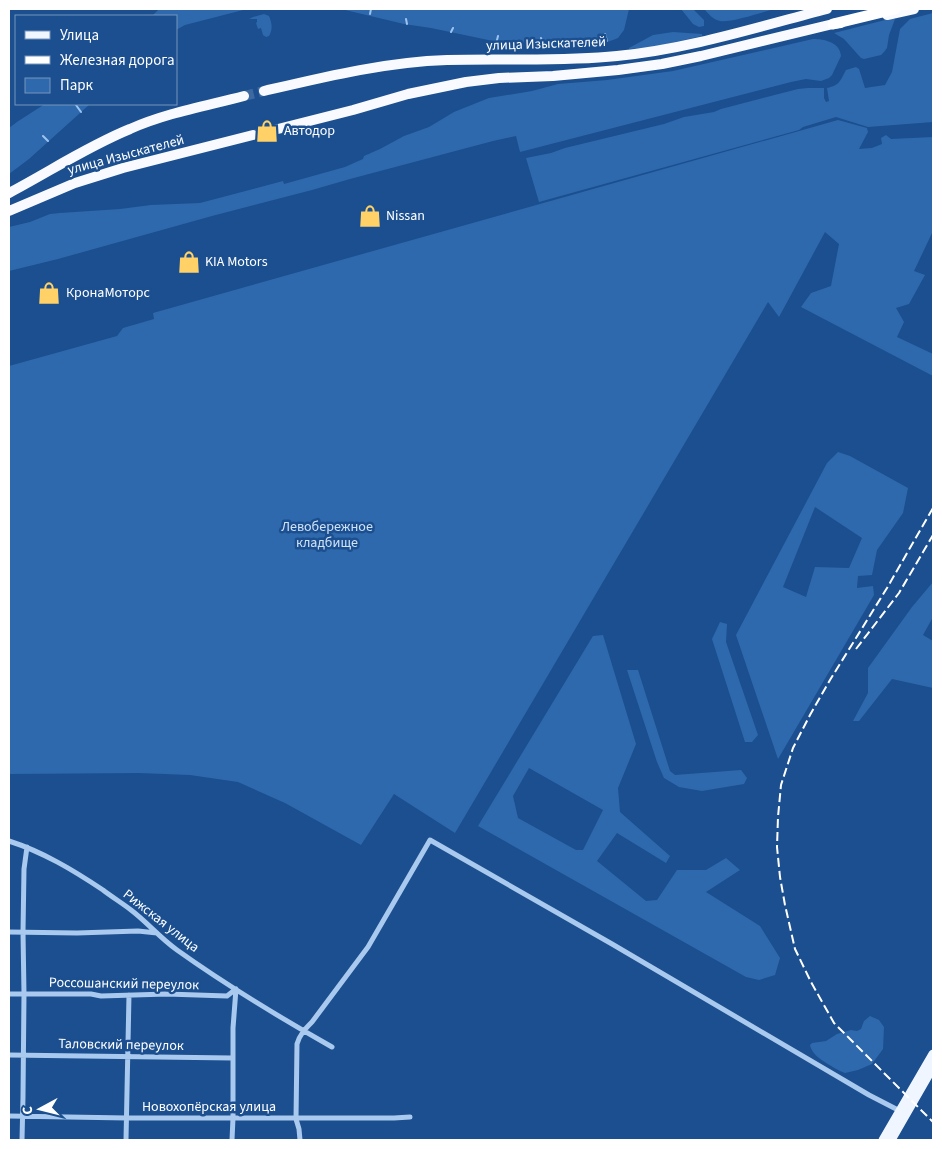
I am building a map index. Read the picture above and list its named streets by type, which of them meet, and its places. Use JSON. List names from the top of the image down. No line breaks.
{"streets":{"highway":["улица Изыскателей"],"street":["Рижская улица","Россошанский переулок","Таловский переулок","Новохопёрская улица"]},"crossings":[["Рижская улица","Россошанский переулок"]],"parks":["Левобережное кладбище"],"places":{"shop":["Автодор","Nissan","KIA Motors","КронаМоторс"]},"legend":["Улица","Железная дорога","Парк"],"north":"left"}
